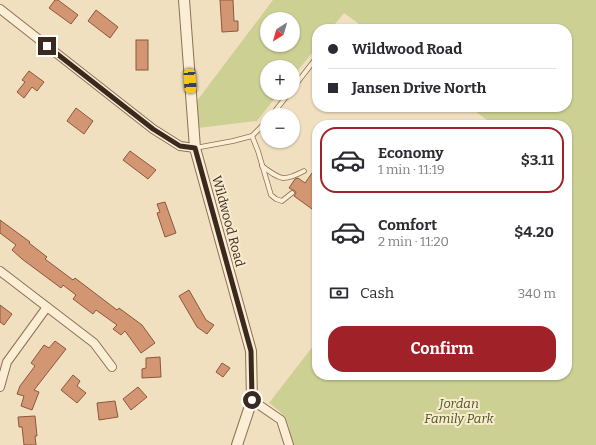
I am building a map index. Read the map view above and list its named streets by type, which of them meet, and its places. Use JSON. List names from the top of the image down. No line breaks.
{"streets":{"street":["Wildwood Road"]},"parks":["Jordan Family Park"],"north":"bottom left","page":{"map_buttons":["+","−"],"banner":["Wildwood Road","Jansen Drive North"],"list":[{"name":"Economy","note":"1 min · 11:19","value":"$3.11"},{"name":"Comfort","note":"2 min · 11:20","value":"$4.20"}],"pay":["Cash","340 m"],"buttons":"Confirm"}}
